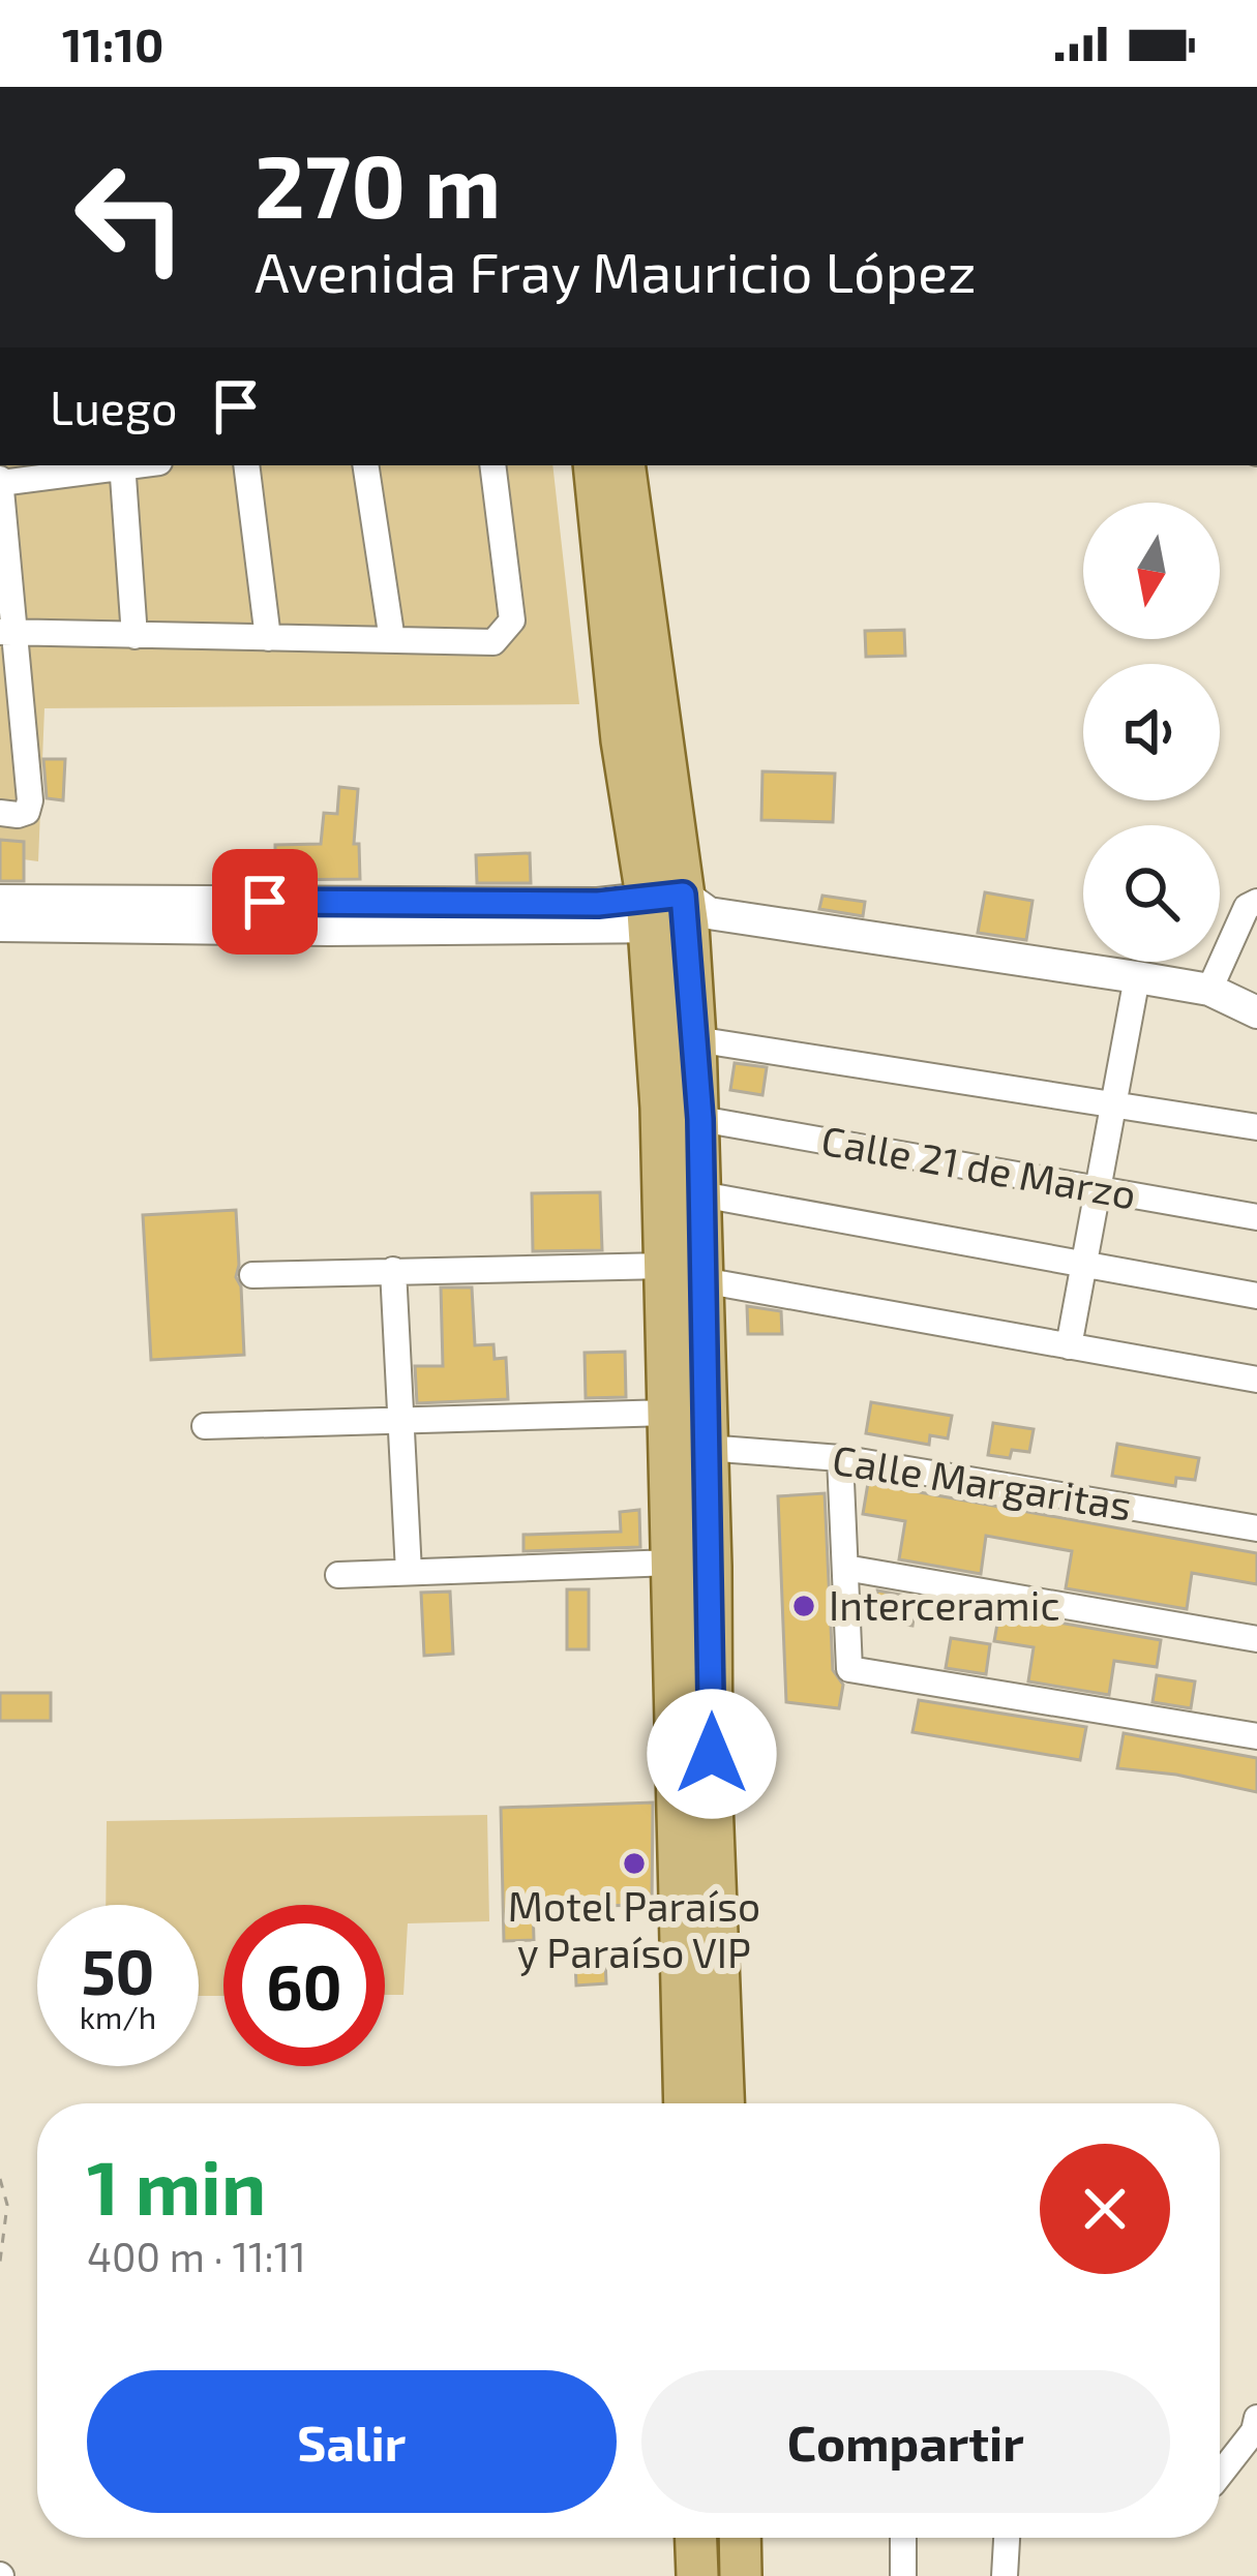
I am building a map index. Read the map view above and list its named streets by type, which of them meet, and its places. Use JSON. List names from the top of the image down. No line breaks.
{"streets":{"street":["Calle 21 de Marzo","Calle Margaritas"]},"places":["Interceramic","Motel Paraíso y Paraíso VIP"],"north":"bottom","page":{"status":"11:10","turn":["270 m","Avenida Fray Mauricio López"],"then":"Luego","speed":"50 km/h","limit":"60","heading":["1 min","400 m · 11:11"],"buttons":["Salir","Compartir"]}}
